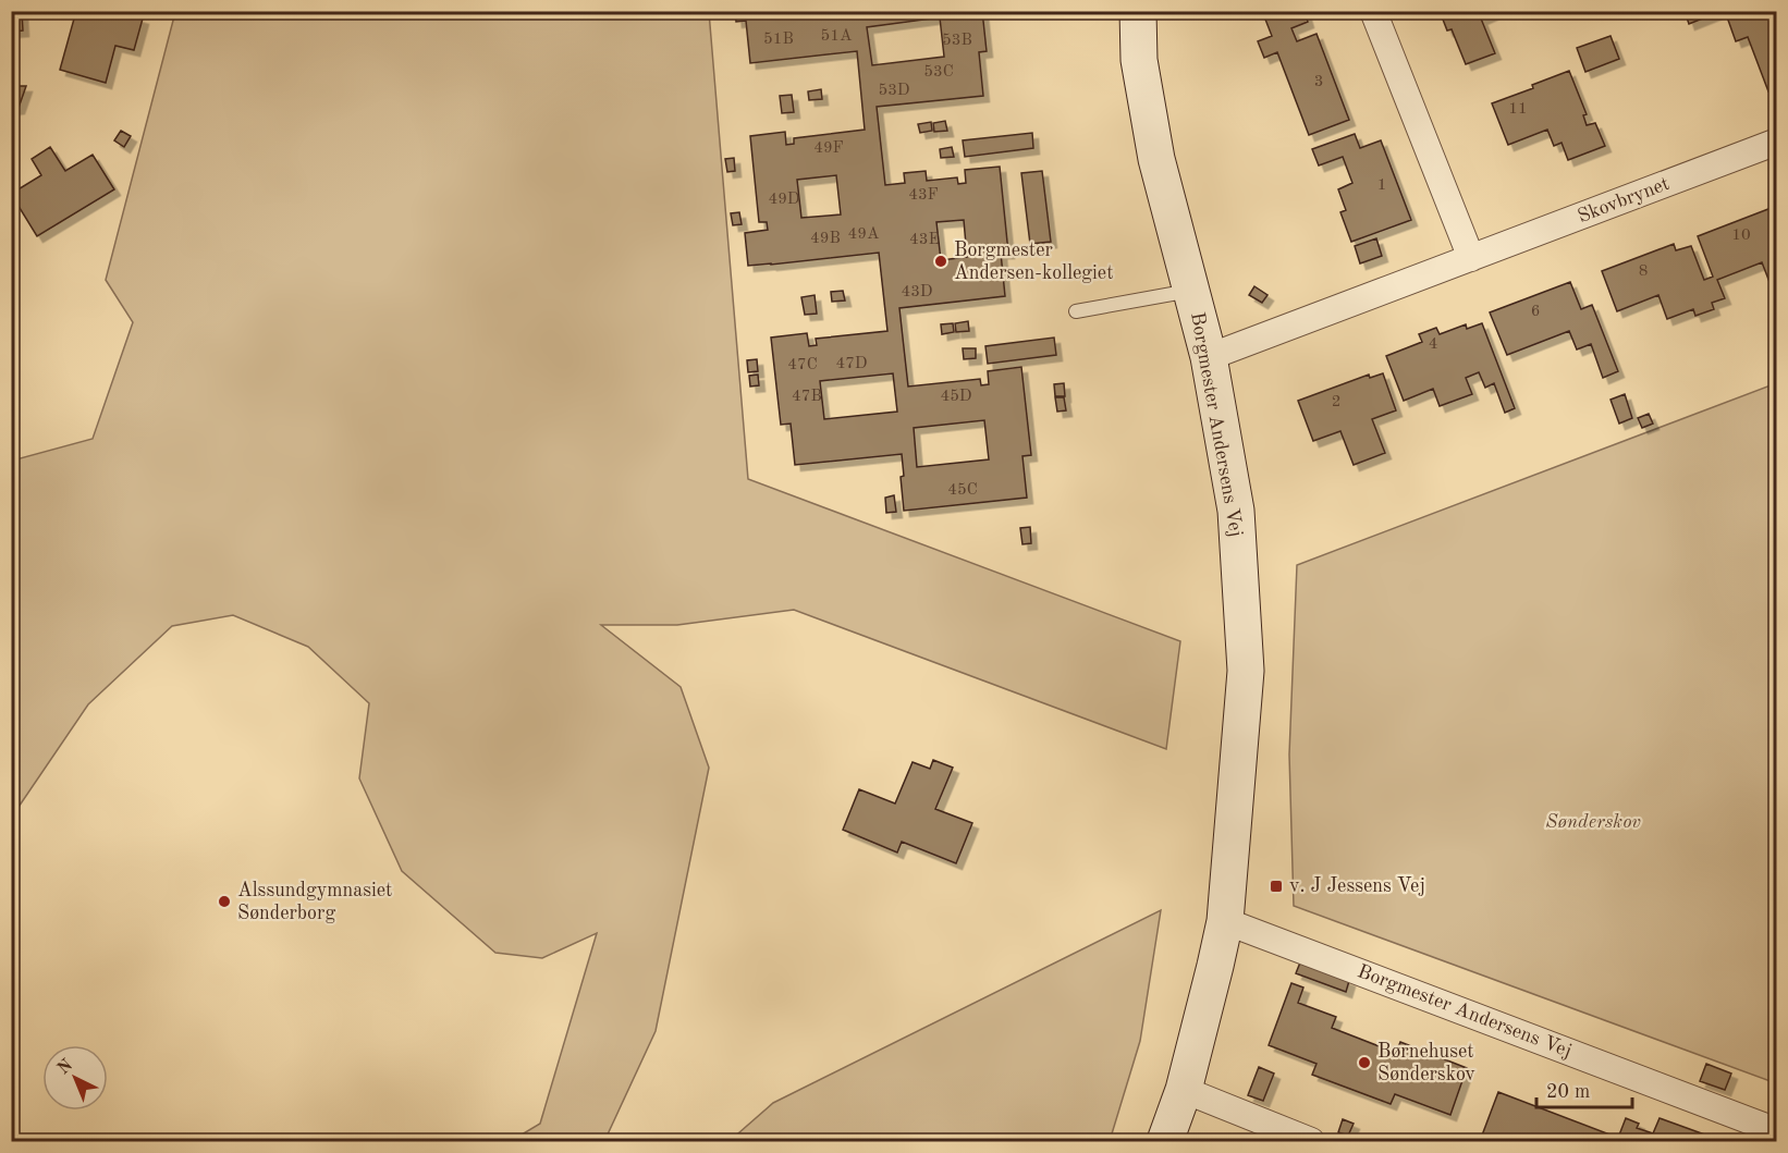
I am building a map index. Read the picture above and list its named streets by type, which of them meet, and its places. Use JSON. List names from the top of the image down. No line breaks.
{"streets":{"street":["Skovbrynet","Borgmester Andersens Vej"]},"crossings":[["Skovbrynet","Borgmester Andersens Vej"]],"parks":["Sønderskov"],"places":{"other":["Borgmester Andersen-kollegiet","Alssundgymnasiet Sønderborg","Børnehuset Sønderskov"],"transit":["v. J Jessens Vej"]},"house_numbers":["51A","51B","53B","53C","3","53D","11","49F","1","43F","49D","49A","10","49B","43E","8","43D","6","4","47D","47C","47B","45D","2","45C"],"scale_bar":"20 m","north":"top left"}
